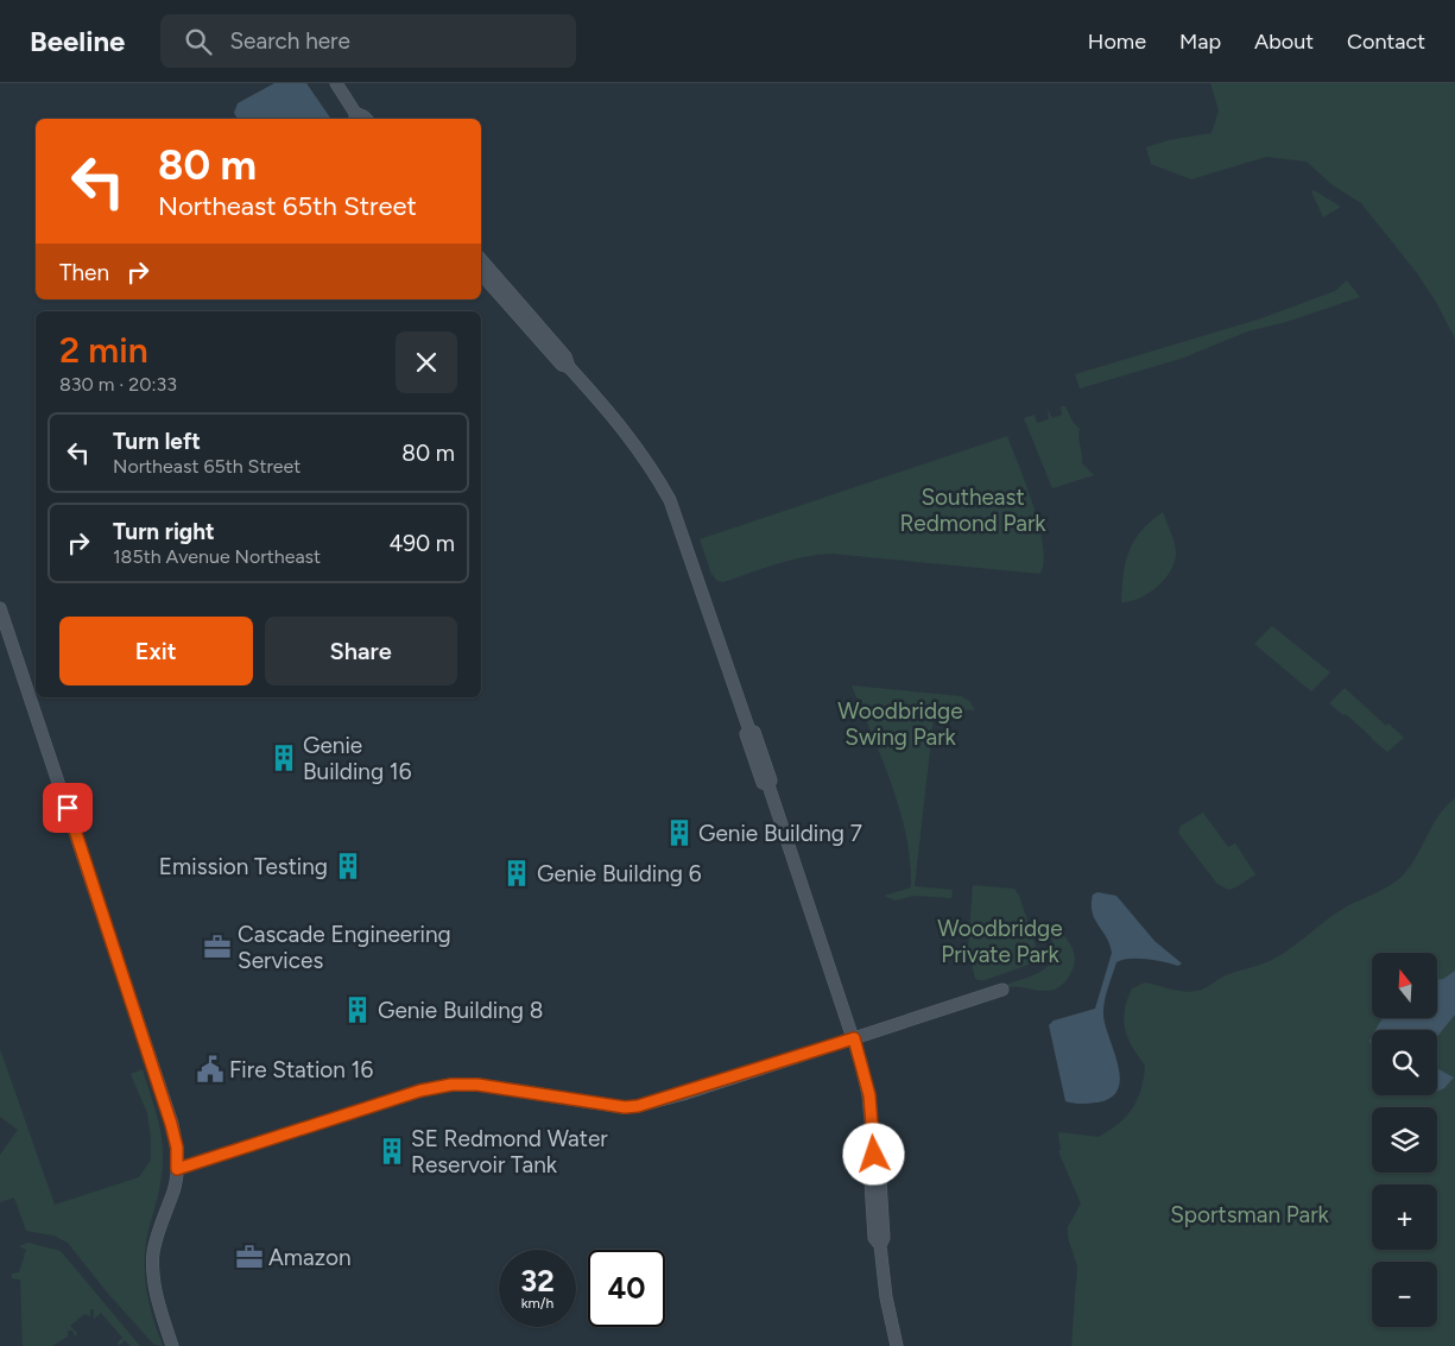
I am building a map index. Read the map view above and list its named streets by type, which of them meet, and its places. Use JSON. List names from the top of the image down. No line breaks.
{"parks":["Southeast Redmond Park","Woodbridge Swing Park","Woodbridge Private Park","Sportsman Park"],"places":{"building":["Genie Building 16","Genie Building 7","Emission Testing","Genie Building 6","Genie Building 8","SE Redmond Water Reservoir Tank"],"office":["Cascade Engineering Services","Amazon"],"public building":["Fire Station 16"]},"north":"top","page":{"header":"Beeline","search":"Search here","nav":["Home","Map","About","Contact"],"turn":["80 m","Northeast 65th Street"],"then":"Then","heading":["2 min","830 m · 20:33"],"list":[{"name":"Turn left","note":"Northeast 65th Street","value":"80 m"},{"name":"Turn right","note":"185th Avenue Northeast","value":"490 m"}],"buttons":["Exit","Share"],"map_buttons":["+","−"],"speed":"32 km/h","limit":"40"}}
